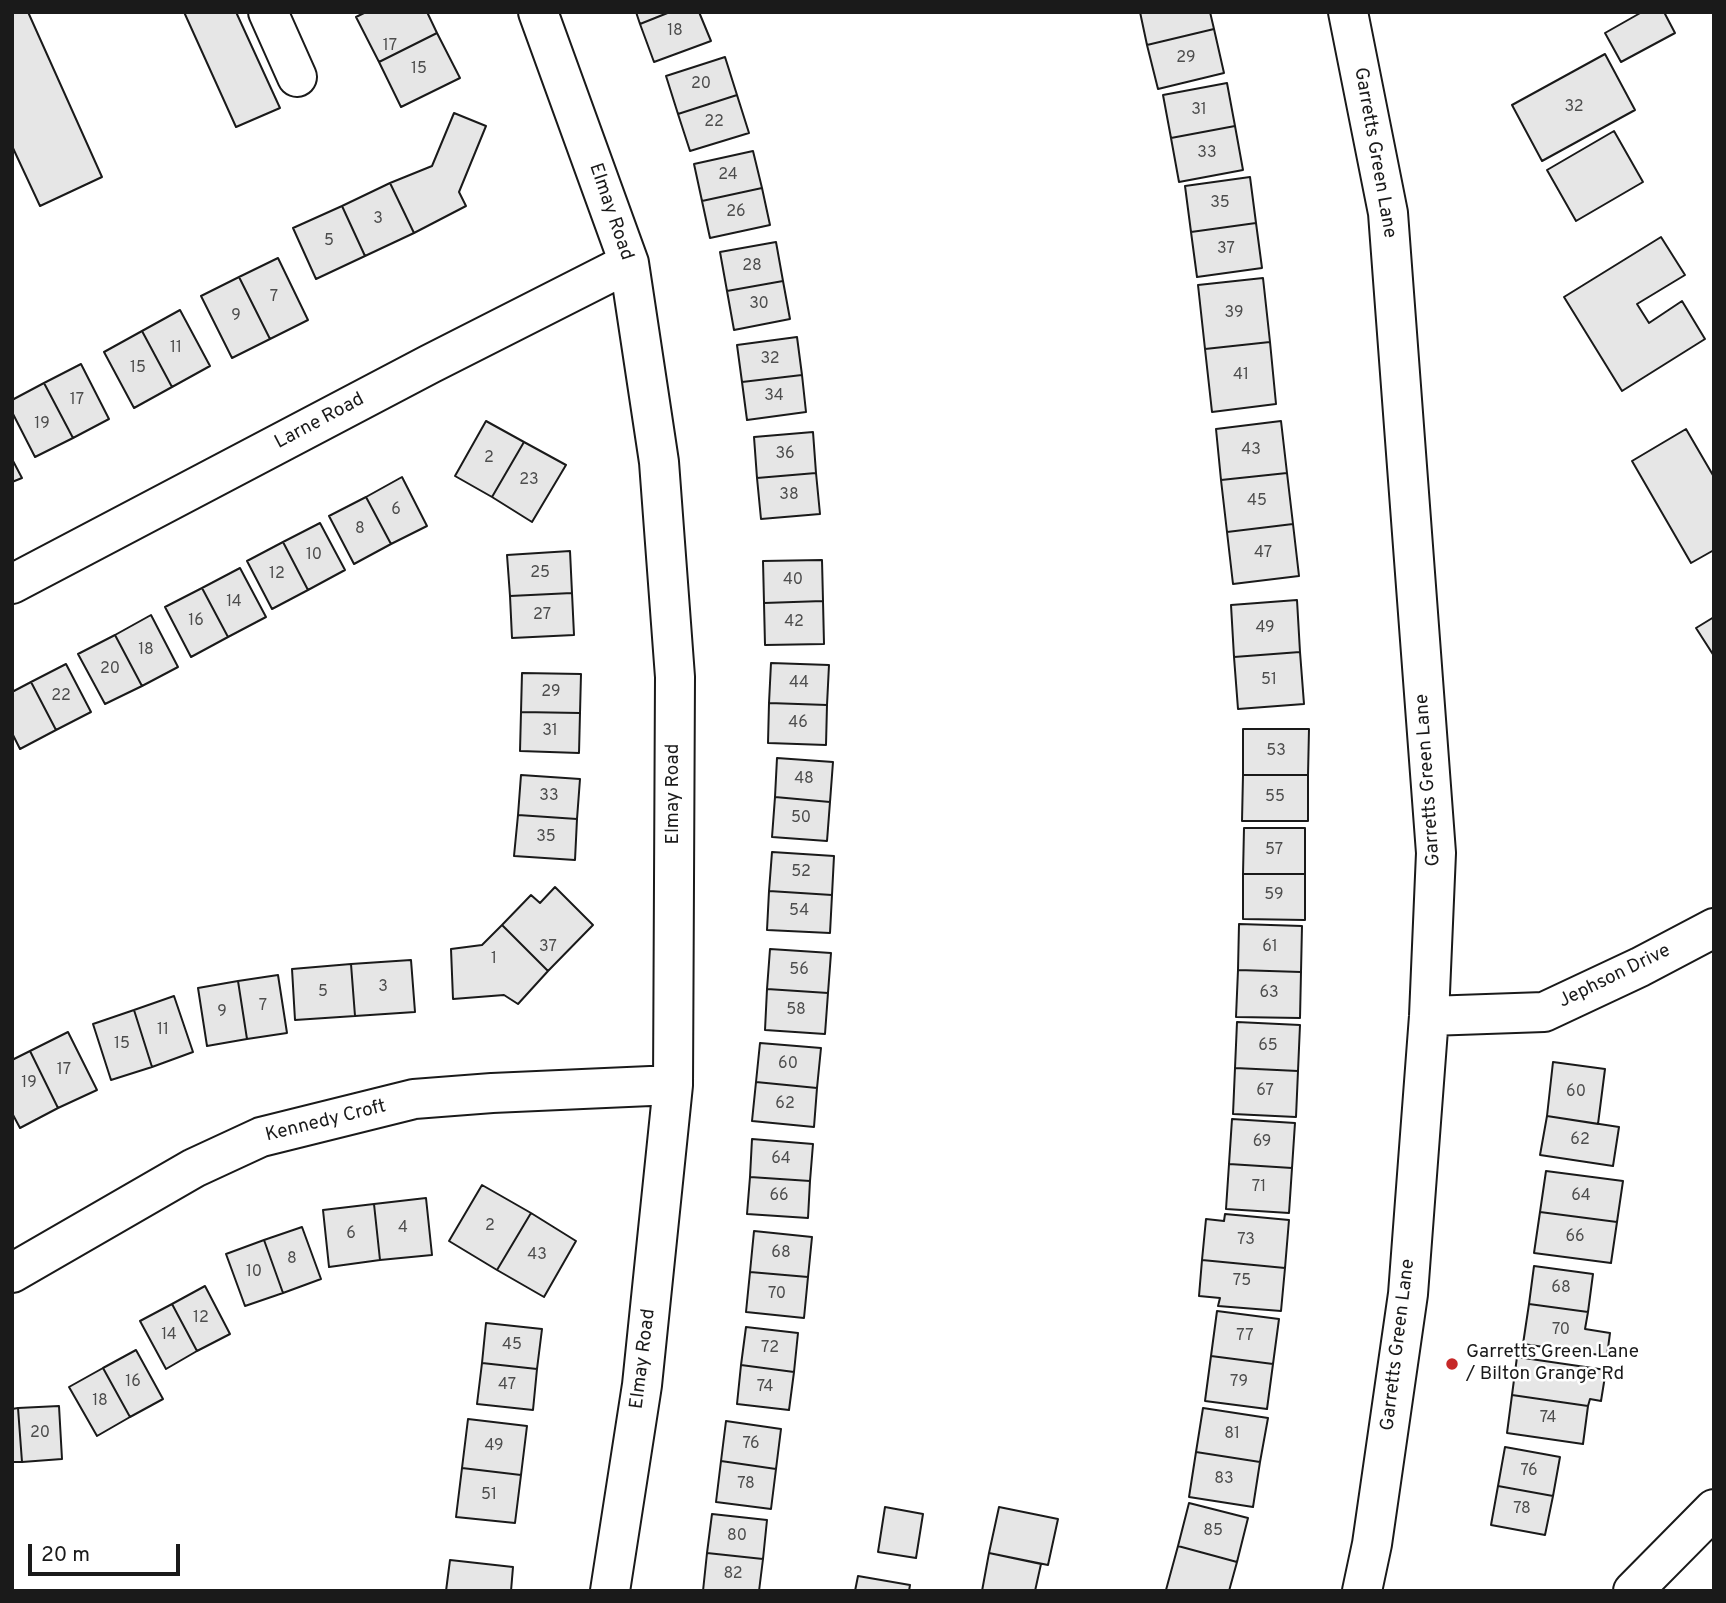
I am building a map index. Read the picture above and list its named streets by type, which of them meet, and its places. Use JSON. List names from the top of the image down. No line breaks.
{"streets":{"street":["Garretts Green Lane","Elmay Road","Larne Road","Jephson Drive","Kennedy Croft"]},"crossings":[["Garretts Green Lane","Jephson Drive"],["Elmay Road","Larne Road"],["Elmay Road","Kennedy Croft"]],"places":["Garretts Green Lane / Bilton Grange Rd"],"house_numbers":["18","17","29","15","20","32","31","22","33","24","35","26","3","5","37","28","7","30","39","9","11","32","15","41","34","17","19","43","36","2","23","38","45","6","8","47","10","25","12","40","14","27","16","42","49","18","20","51","44","29","22","46","31","53","48","33","55","50","35","57","52","59","54","37","61","1","56","3","5","63","7","58","9","11","15","65","60","17","19","67","60","62","62","69","64","71","66","64","2","4","6","66","73","68","43","8","10","75","68","70","12","70","14","77","45","72","16","79","47","74","18","74","20","81","76","49","76","83","78","51","78","85","80","82"],"scale_bar":"20 m"}
